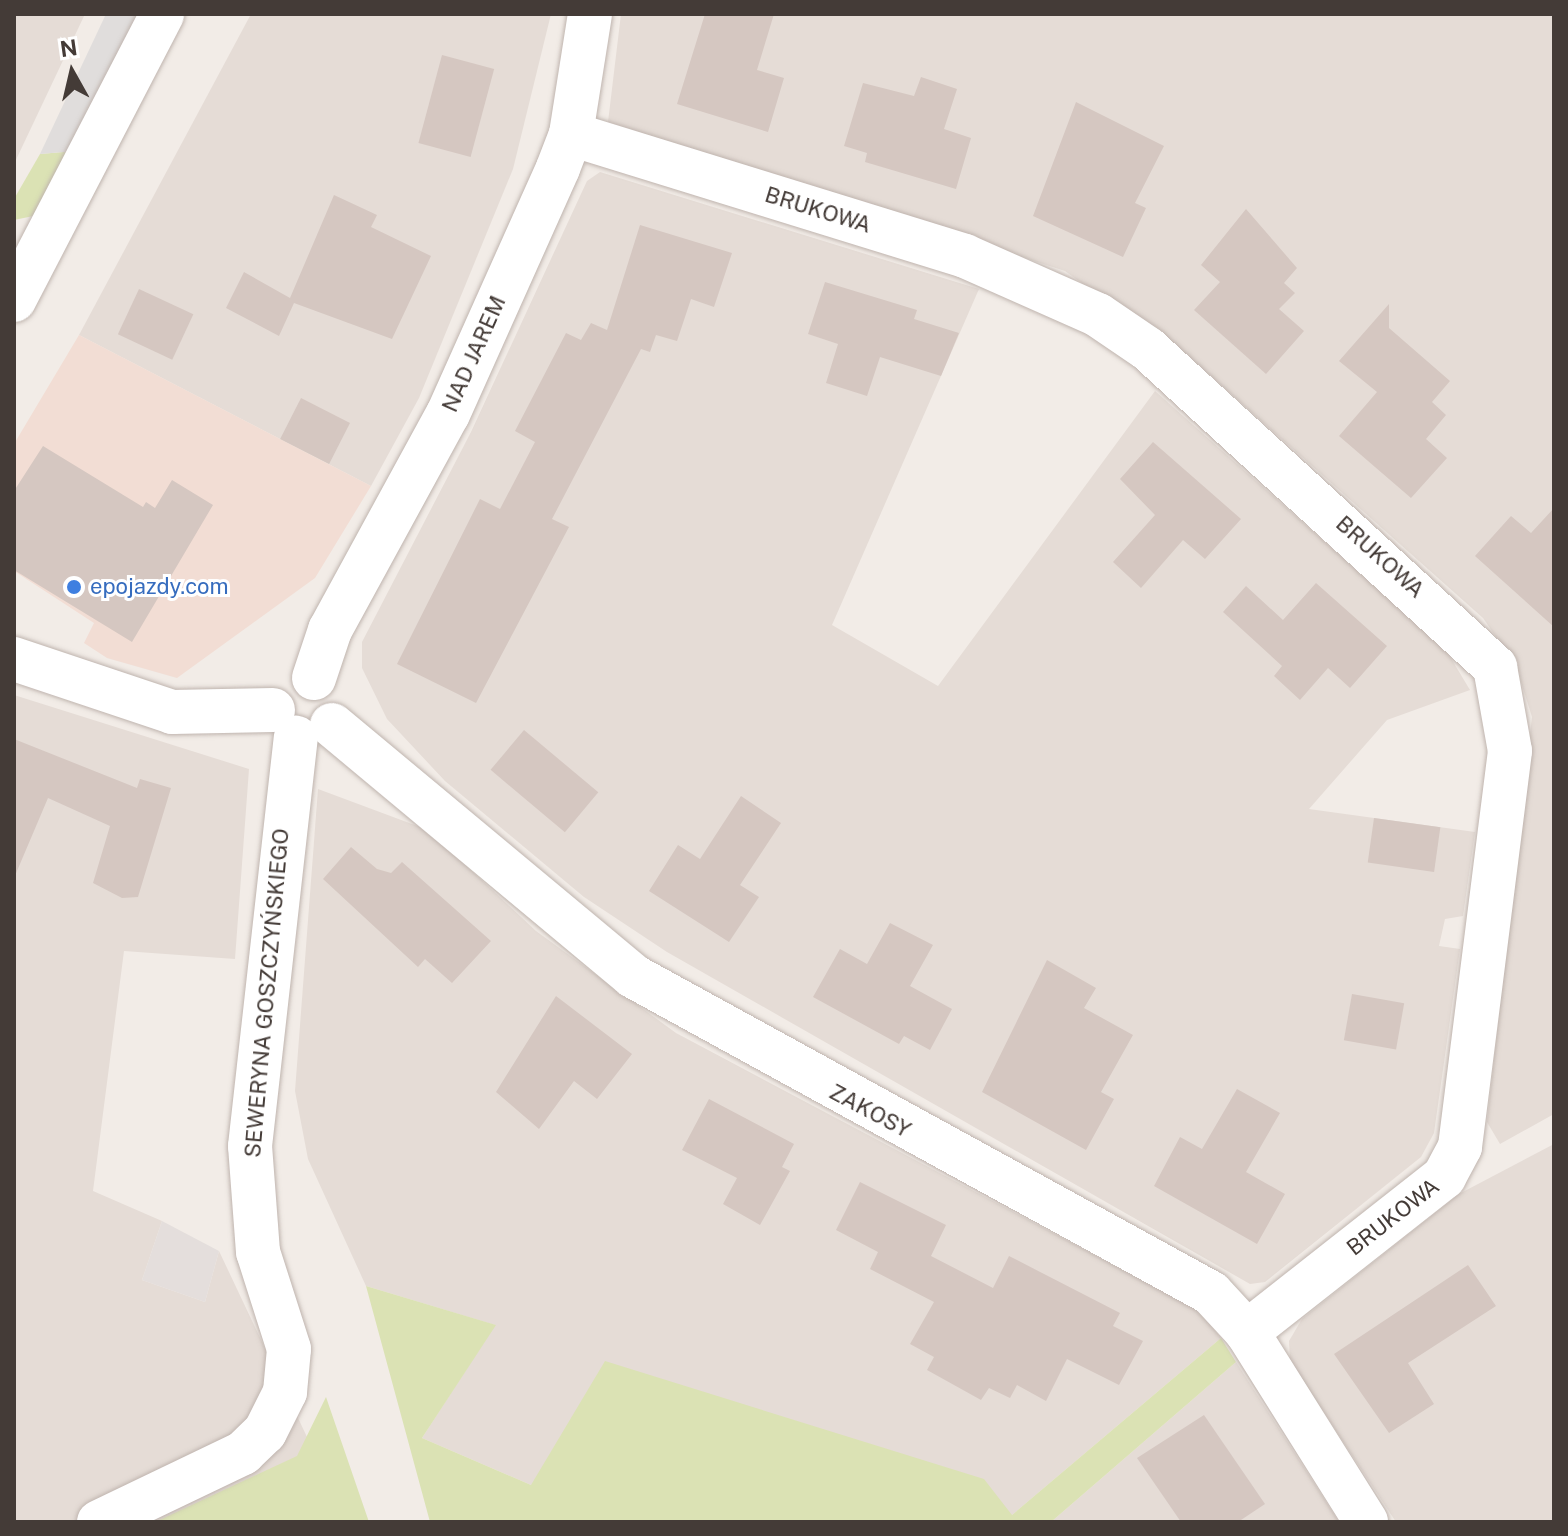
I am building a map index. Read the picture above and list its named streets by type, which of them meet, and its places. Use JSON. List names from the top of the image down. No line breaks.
{"streets":{"street":["BRUKOWA","NAD JAREM","SEWERYNA GOSZCZYŃSKIEGO","ZAKOSY"]},"crossings":[["BRUKOWA","NAD JAREM"],["BRUKOWA","ZAKOSY"],["NAD JAREM","SEWERYNA GOSZCZYŃSKIEGO"],["NAD JAREM","ZAKOSY"],["SEWERYNA GOSZCZYŃSKIEGO","ZAKOSY"]],"places":["epojazdy.com"],"north":"top"}
